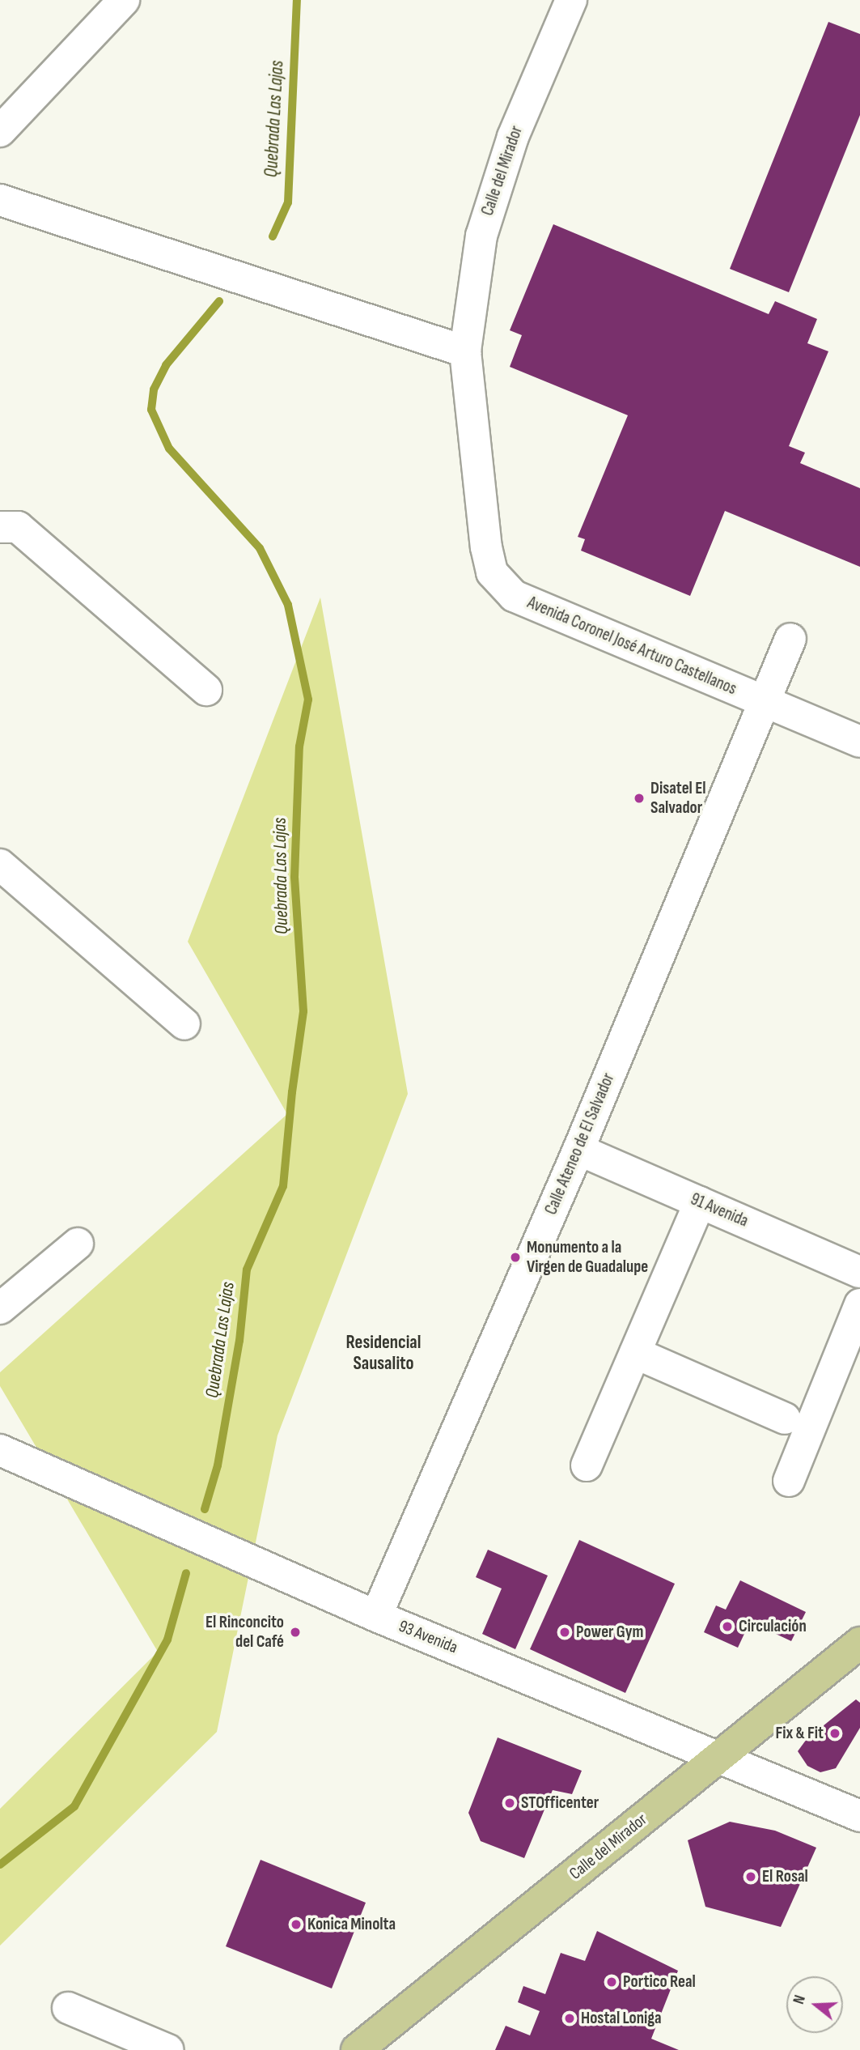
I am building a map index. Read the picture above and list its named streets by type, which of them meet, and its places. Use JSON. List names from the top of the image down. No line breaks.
{"streets":{"main road":["Calle del Mirador"],"street":["Avenida Coronel José Arturo Castellanos","Calle Ateneo de El Salvador","91 Avenida","93 Avenida"]},"crossings":[["Calle del Mirador","Avenida Coronel José Arturo Castellanos"],["Calle del Mirador","93 Avenida"],["Avenida Coronel José Arturo Castellanos","Calle Ateneo de El Salvador"],["Calle Ateneo de El Salvador","91 Avenida"],["Calle Ateneo de El Salvador","93 Avenida"]],"districts":["Residencial Sausalito"],"water":["Quebrada Las Lajas"],"places":["Disatel El Salvador","Monumento a la Virgen de Guadalupe","Circulación","El Rinconcito del Café","Power Gym","Fix & Fit","STOfficenter","El Rosal","Konica Minolta","Portico Real","Hostal Loniga"],"north":"left"}
